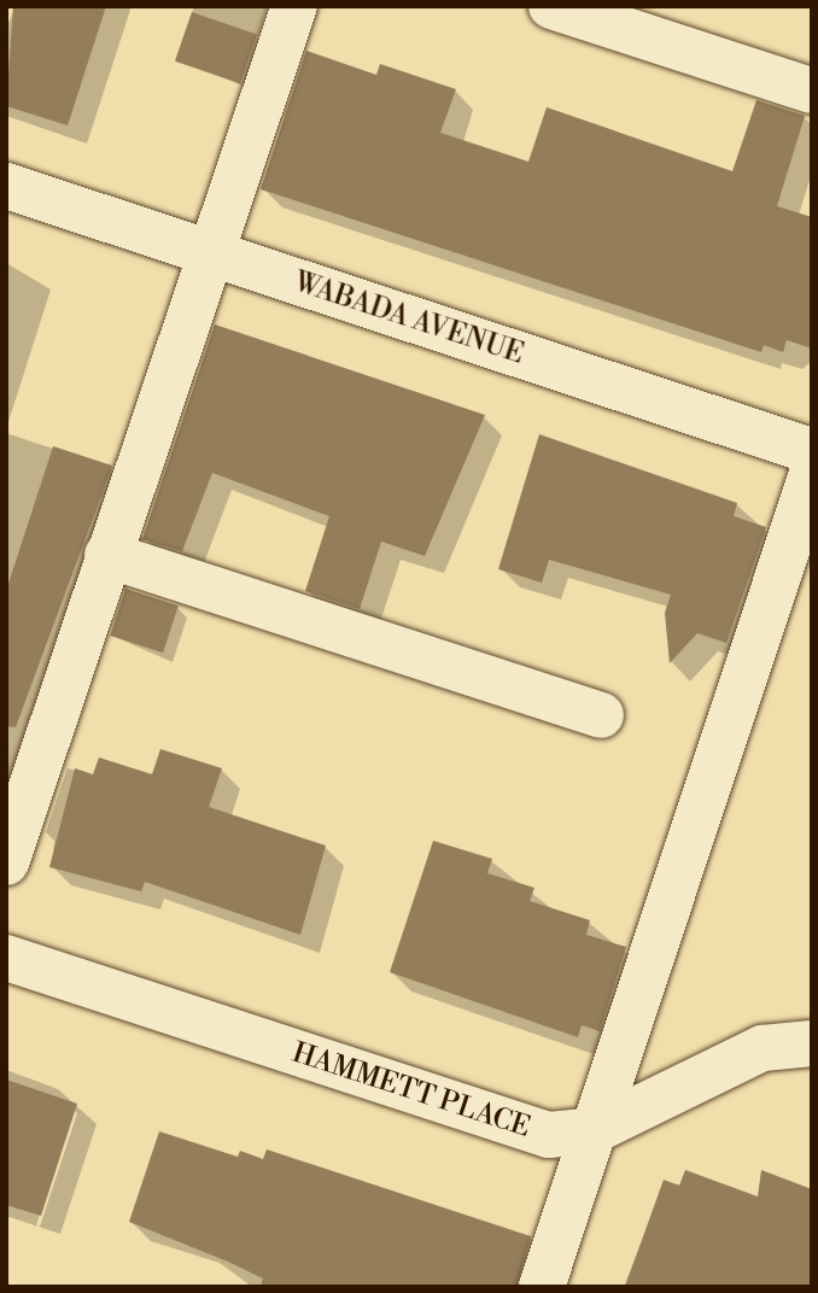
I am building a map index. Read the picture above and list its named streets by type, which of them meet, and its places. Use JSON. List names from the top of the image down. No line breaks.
{"streets":{"street":["WABADA AVENUE","HAMMETT PLACE"]}}
